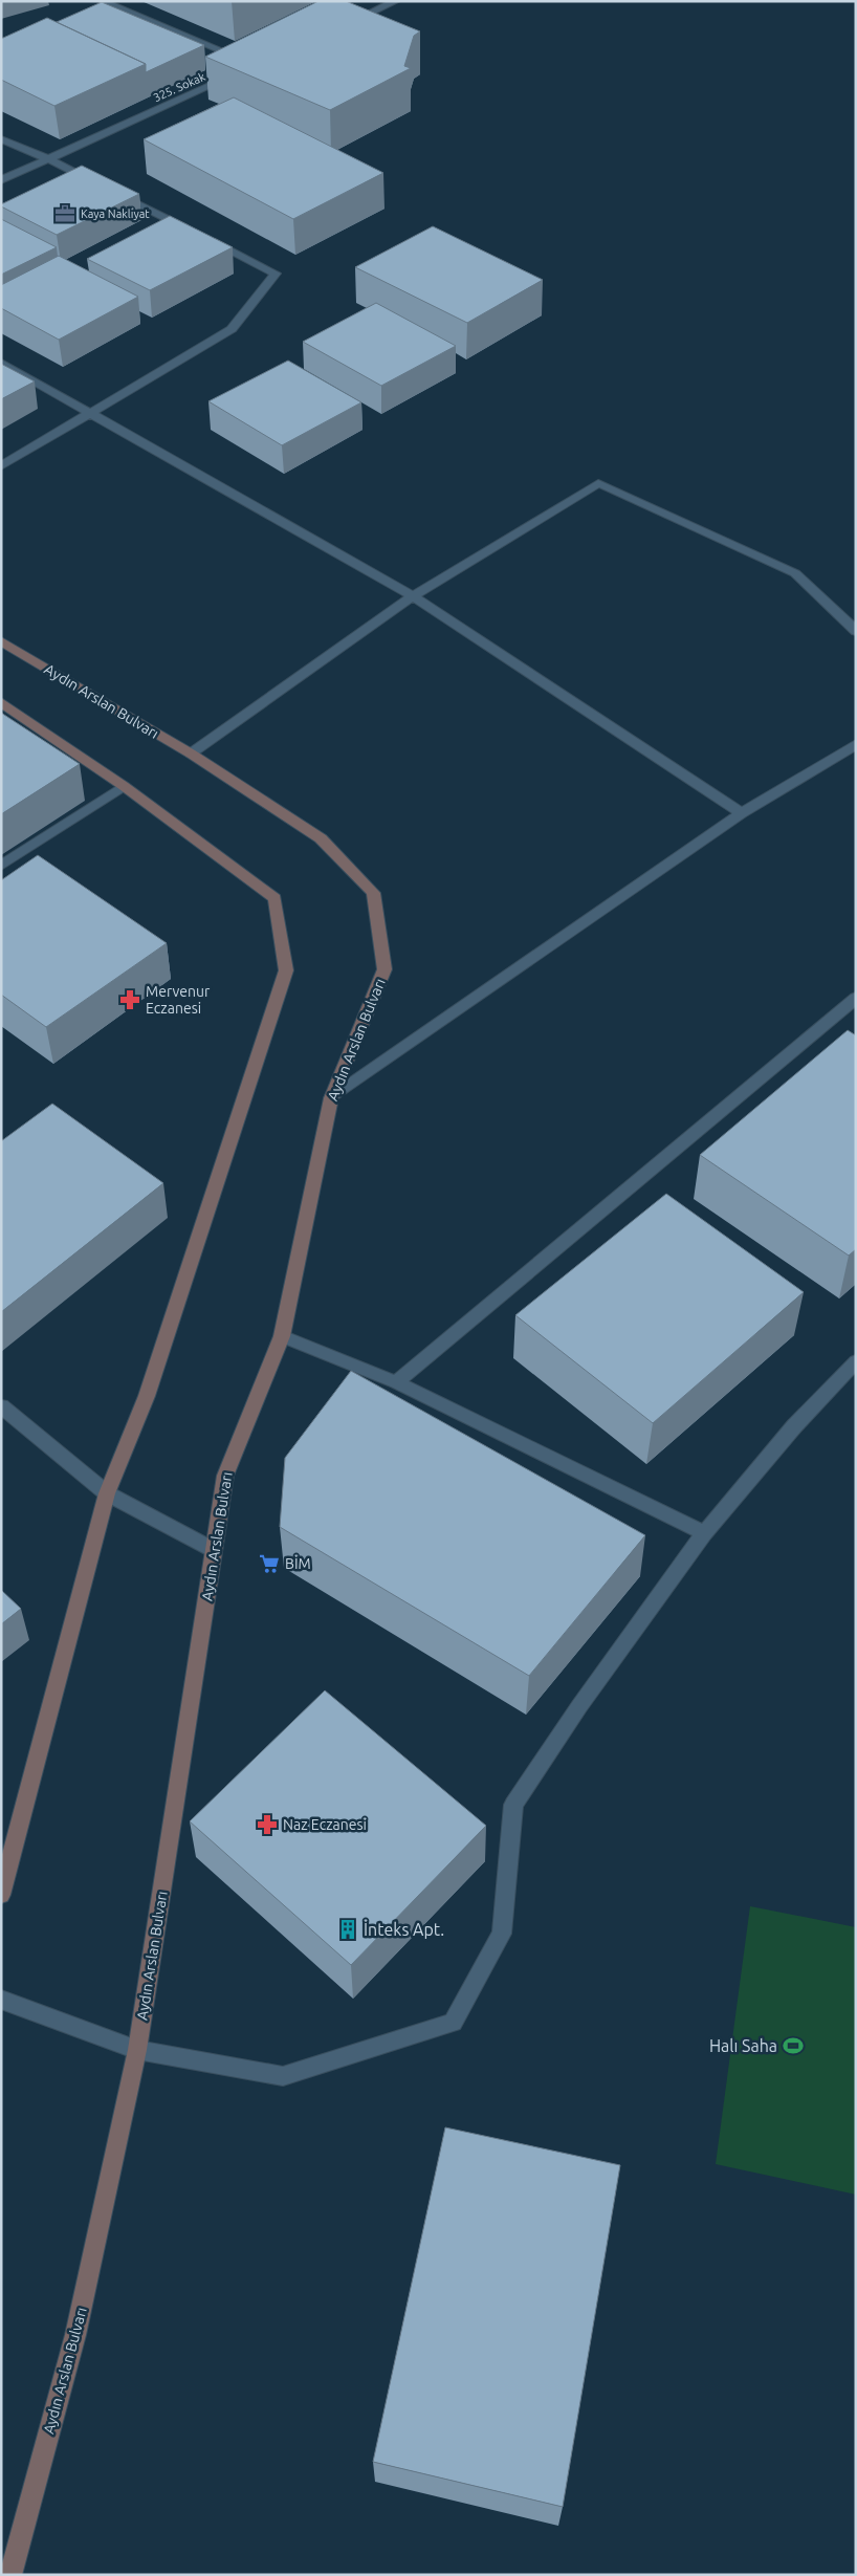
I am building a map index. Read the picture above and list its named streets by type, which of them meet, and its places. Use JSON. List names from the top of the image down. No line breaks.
{"streets":{"street":["325. Sokak","Aydın Arslan Bulvarı"]},"places":{"office":["Kaya Nakliyat"],"pharmacy":["Mervenur Eczanesi","Naz Eczanesi"],"supermarket":["BİM"],"building":["İnteks Apt."],"sports":["Halı Saha"]}}
